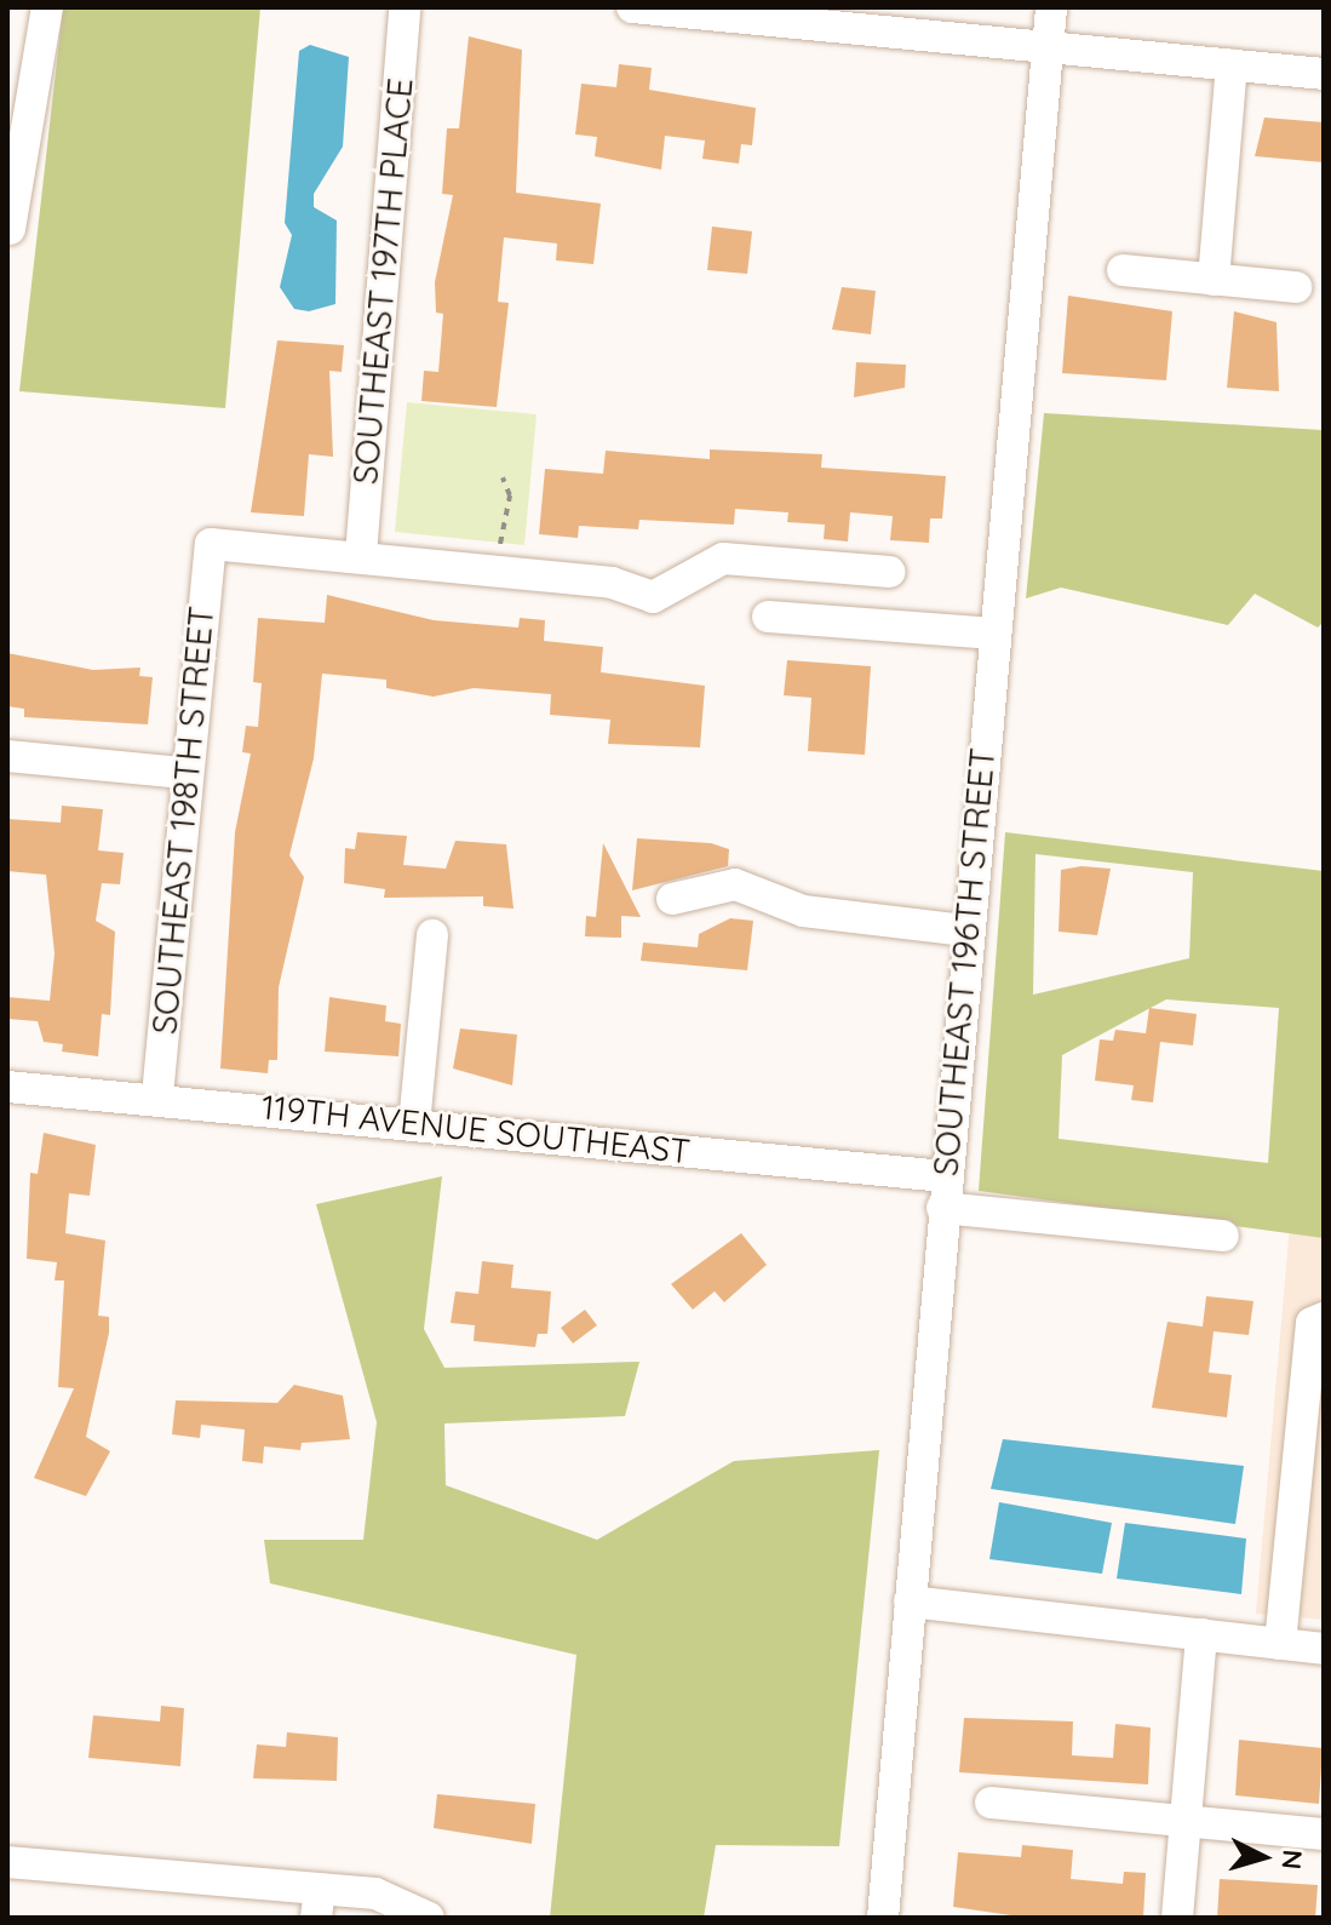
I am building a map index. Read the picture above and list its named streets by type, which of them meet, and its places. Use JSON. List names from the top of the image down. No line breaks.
{"streets":{"street":["SOUTHEAST 197TH PLACE","SOUTHEAST 198TH STREET","SOUTHEAST 196TH STREET","119TH AVENUE SOUTHEAST"]},"crossings":[["SOUTHEAST 197TH PLACE","SOUTHEAST 198TH STREET"],["SOUTHEAST 198TH STREET","119TH AVENUE SOUTHEAST"],["SOUTHEAST 196TH STREET","119TH AVENUE SOUTHEAST"]],"north":"right"}
